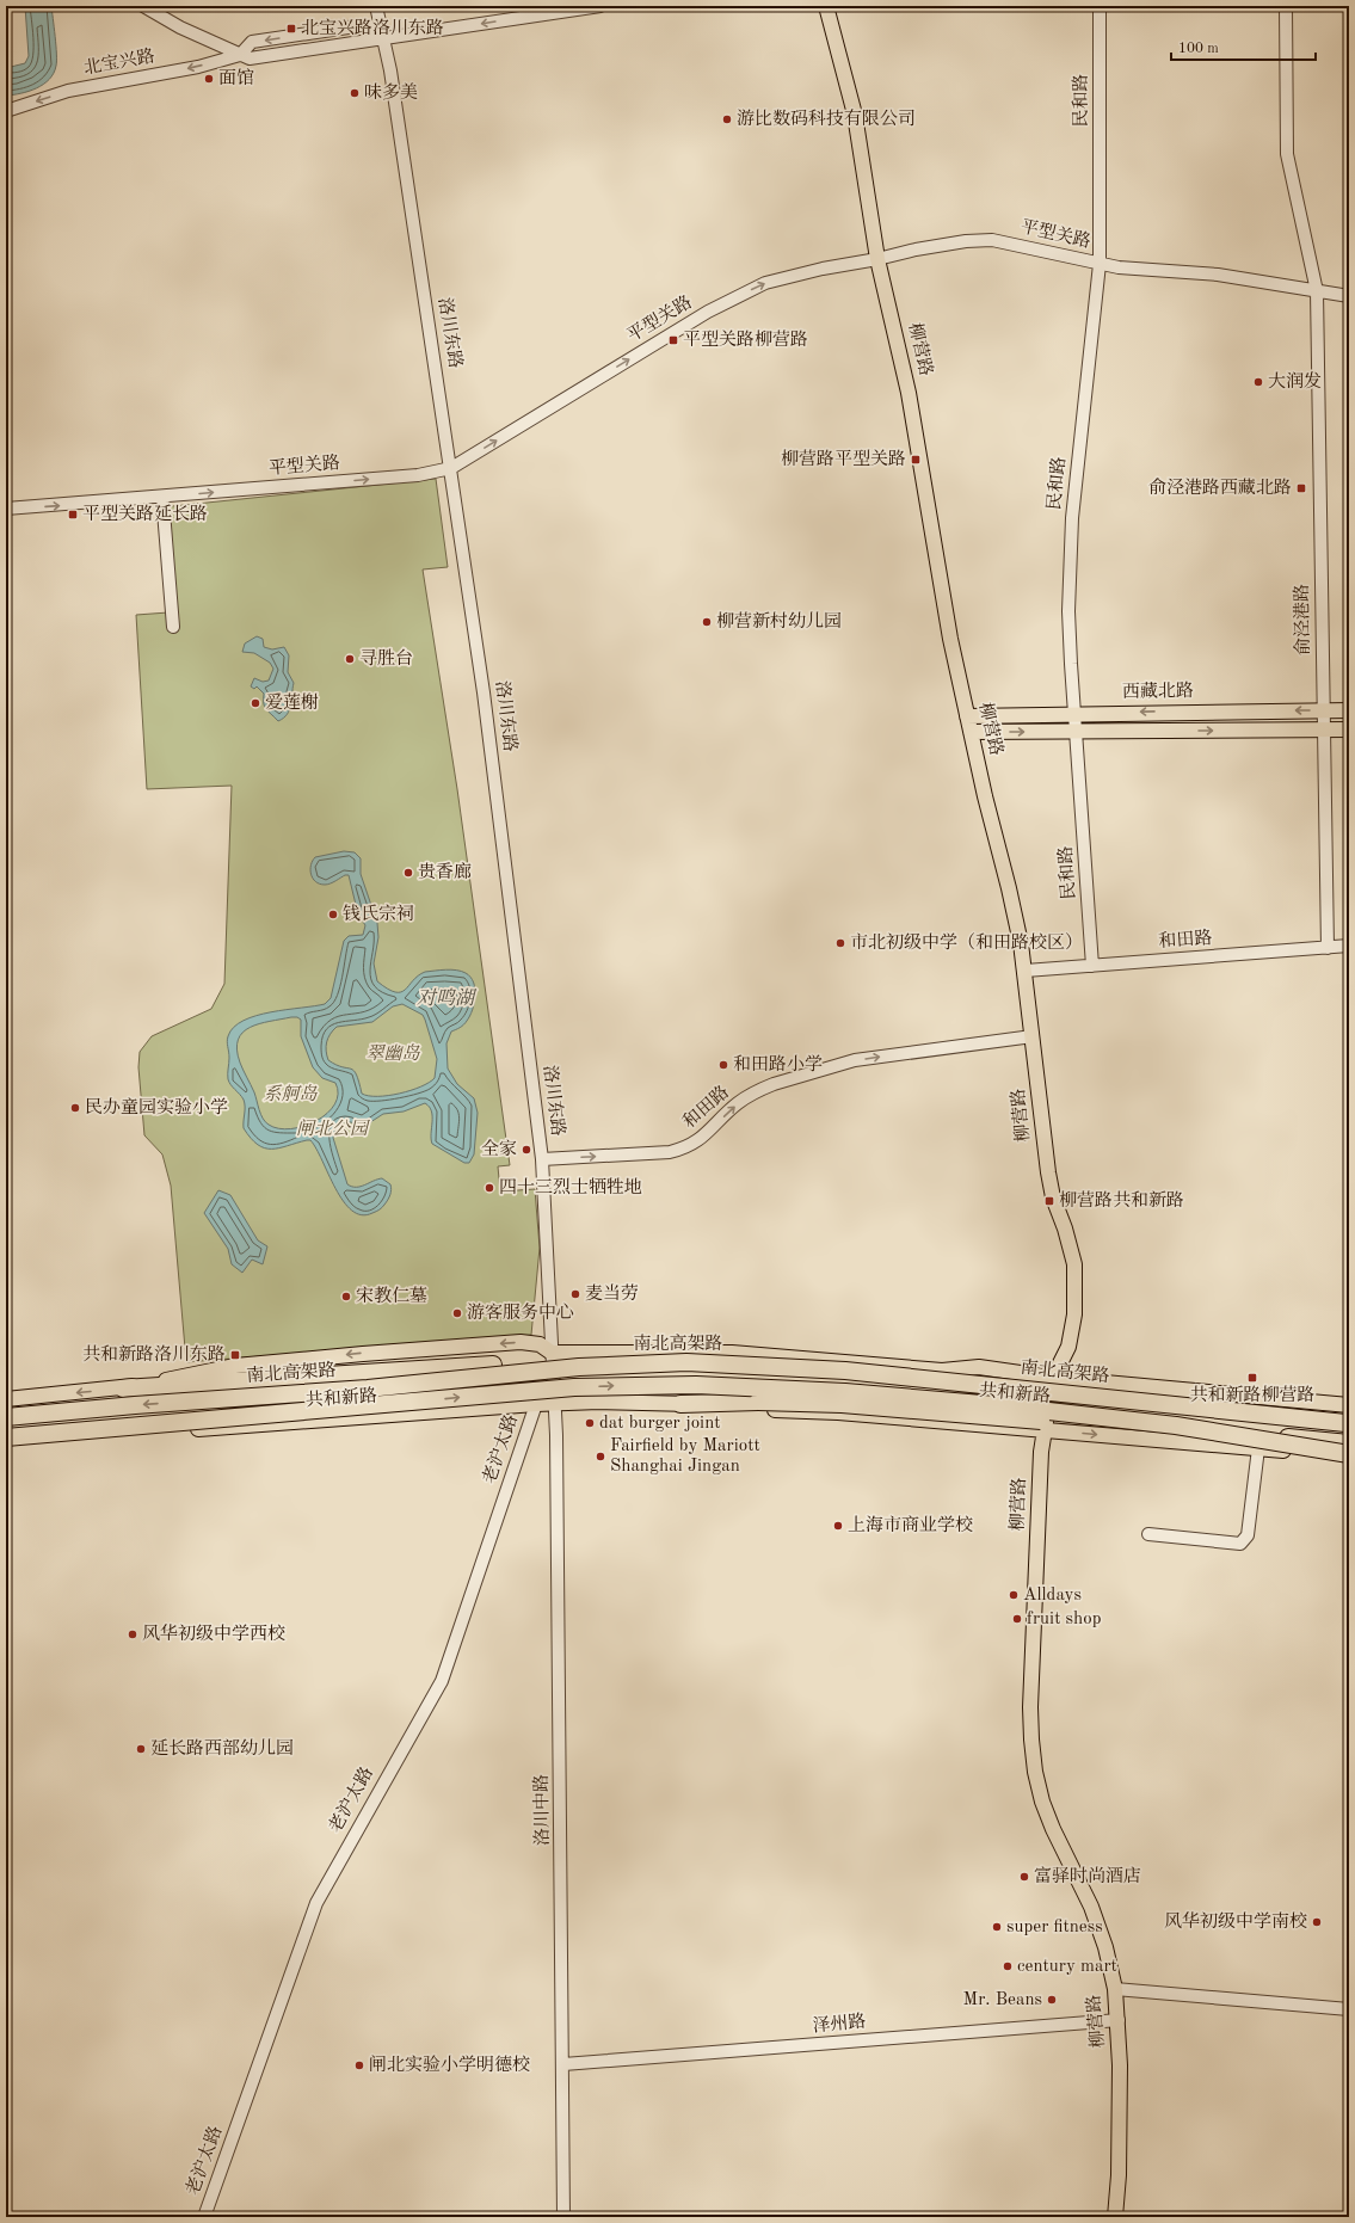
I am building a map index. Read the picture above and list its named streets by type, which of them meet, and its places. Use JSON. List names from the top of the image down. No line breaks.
{"streets":{"highway":["南北高架路"],"main road":["柳营路","西藏北路","共和新路"],"street":["北宝兴路","民和路","平型关路","洛川东路","俞泾港路","和田路","老沪太路","洛川中路","泽州路"]},"crossings":[["北宝兴路","洛川东路"],["民和路","平型关路"],["民和路","西藏北路"],["民和路","和田路"],["平型关路","洛川东路"],["平型关路","柳营路"],["平型关路","俞泾港路"],["洛川东路","和田路"],["洛川东路","共和新路"],["洛川东路","洛川中路"],["柳营路","西藏北路"],["柳营路","和田路"],["柳营路","共和新路"],["柳营路","泽州路"],["俞泾港路","西藏北路"],["俞泾港路","和田路"],["南北高架路","共和新路"],["共和新路","老沪太路"],["共和新路","洛川中路"],["洛川中路","泽州路"]],"one_way":["北宝兴路","平型关路","和田路"],"water":["对鸣湖"],"parks":["翠幽岛","系舸岛","闸北公园"],"places":{"transit":["北宝兴路洛川东路","平型关路柳营路","柳营路平型关路","俞泾港路西藏北路","平型关路延长路","柳营路共和新路","共和新路洛川东路","共和新路柳营路"],"other":["面馆","味多美","游比数码科技有限公司","大润发","柳营新村幼儿园","寻胜台","爱莲榭","贵香廊","钱氏宗祠","市北初级中学（和田路校区）","和田路小学","民办童园实验小学","全家","四十三烈士牺牲地","麦当劳","宋教仁墓","游客服务中心","dat burger joint","Fairfield by Mariott Shanghai Jingan","上海市商业学校","Alldays","fruit shop","风华初级中学西校","延长路西部幼儿园","富驿时尚酒店","风华初级中学南校","super fitness","century mart","Mr. Beans","闸北实验小学明德校"]},"scale_bar":"100 m"}
